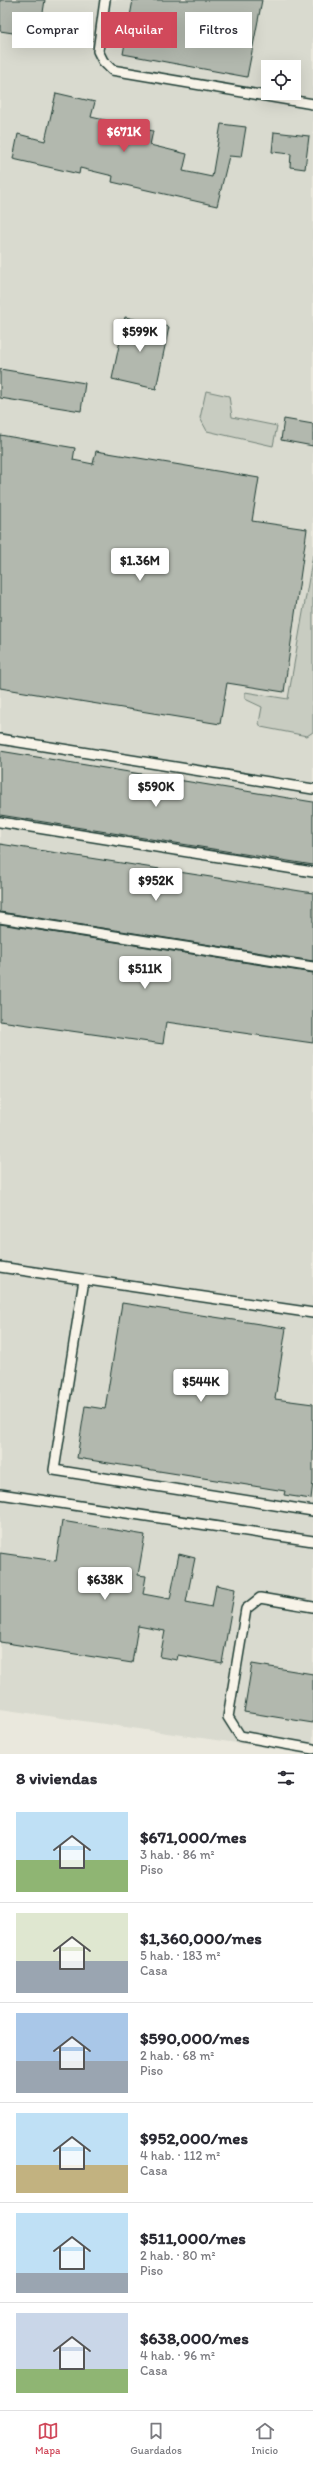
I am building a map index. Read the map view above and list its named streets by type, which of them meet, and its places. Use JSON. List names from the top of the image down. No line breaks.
{"page":{"chip":["Comprar","Alquilar","Filtros"],"price":["$671K","$599K","$1.36M","$590K","$952K","$511K","$544K","$638K"],"heading":"8 viviendas","list":[{"name":"$671,000/mes","note":"3 hab. · 86 m² · Piso"},{"name":"$1,360,000/mes","note":"5 hab. · 183 m² · Casa"},{"name":"$590,000/mes","note":"2 hab. · 68 m² · Piso"},{"name":"$952,000/mes","note":"4 hab. · 112 m² · Casa"},{"name":"$511,000/mes","note":"2 hab. · 80 m² · Piso"},{"name":"$638,000/mes","note":"4 hab. · 96 m² · Casa"}],"tabs":["Mapa","Guardados","Inicio"]}}
